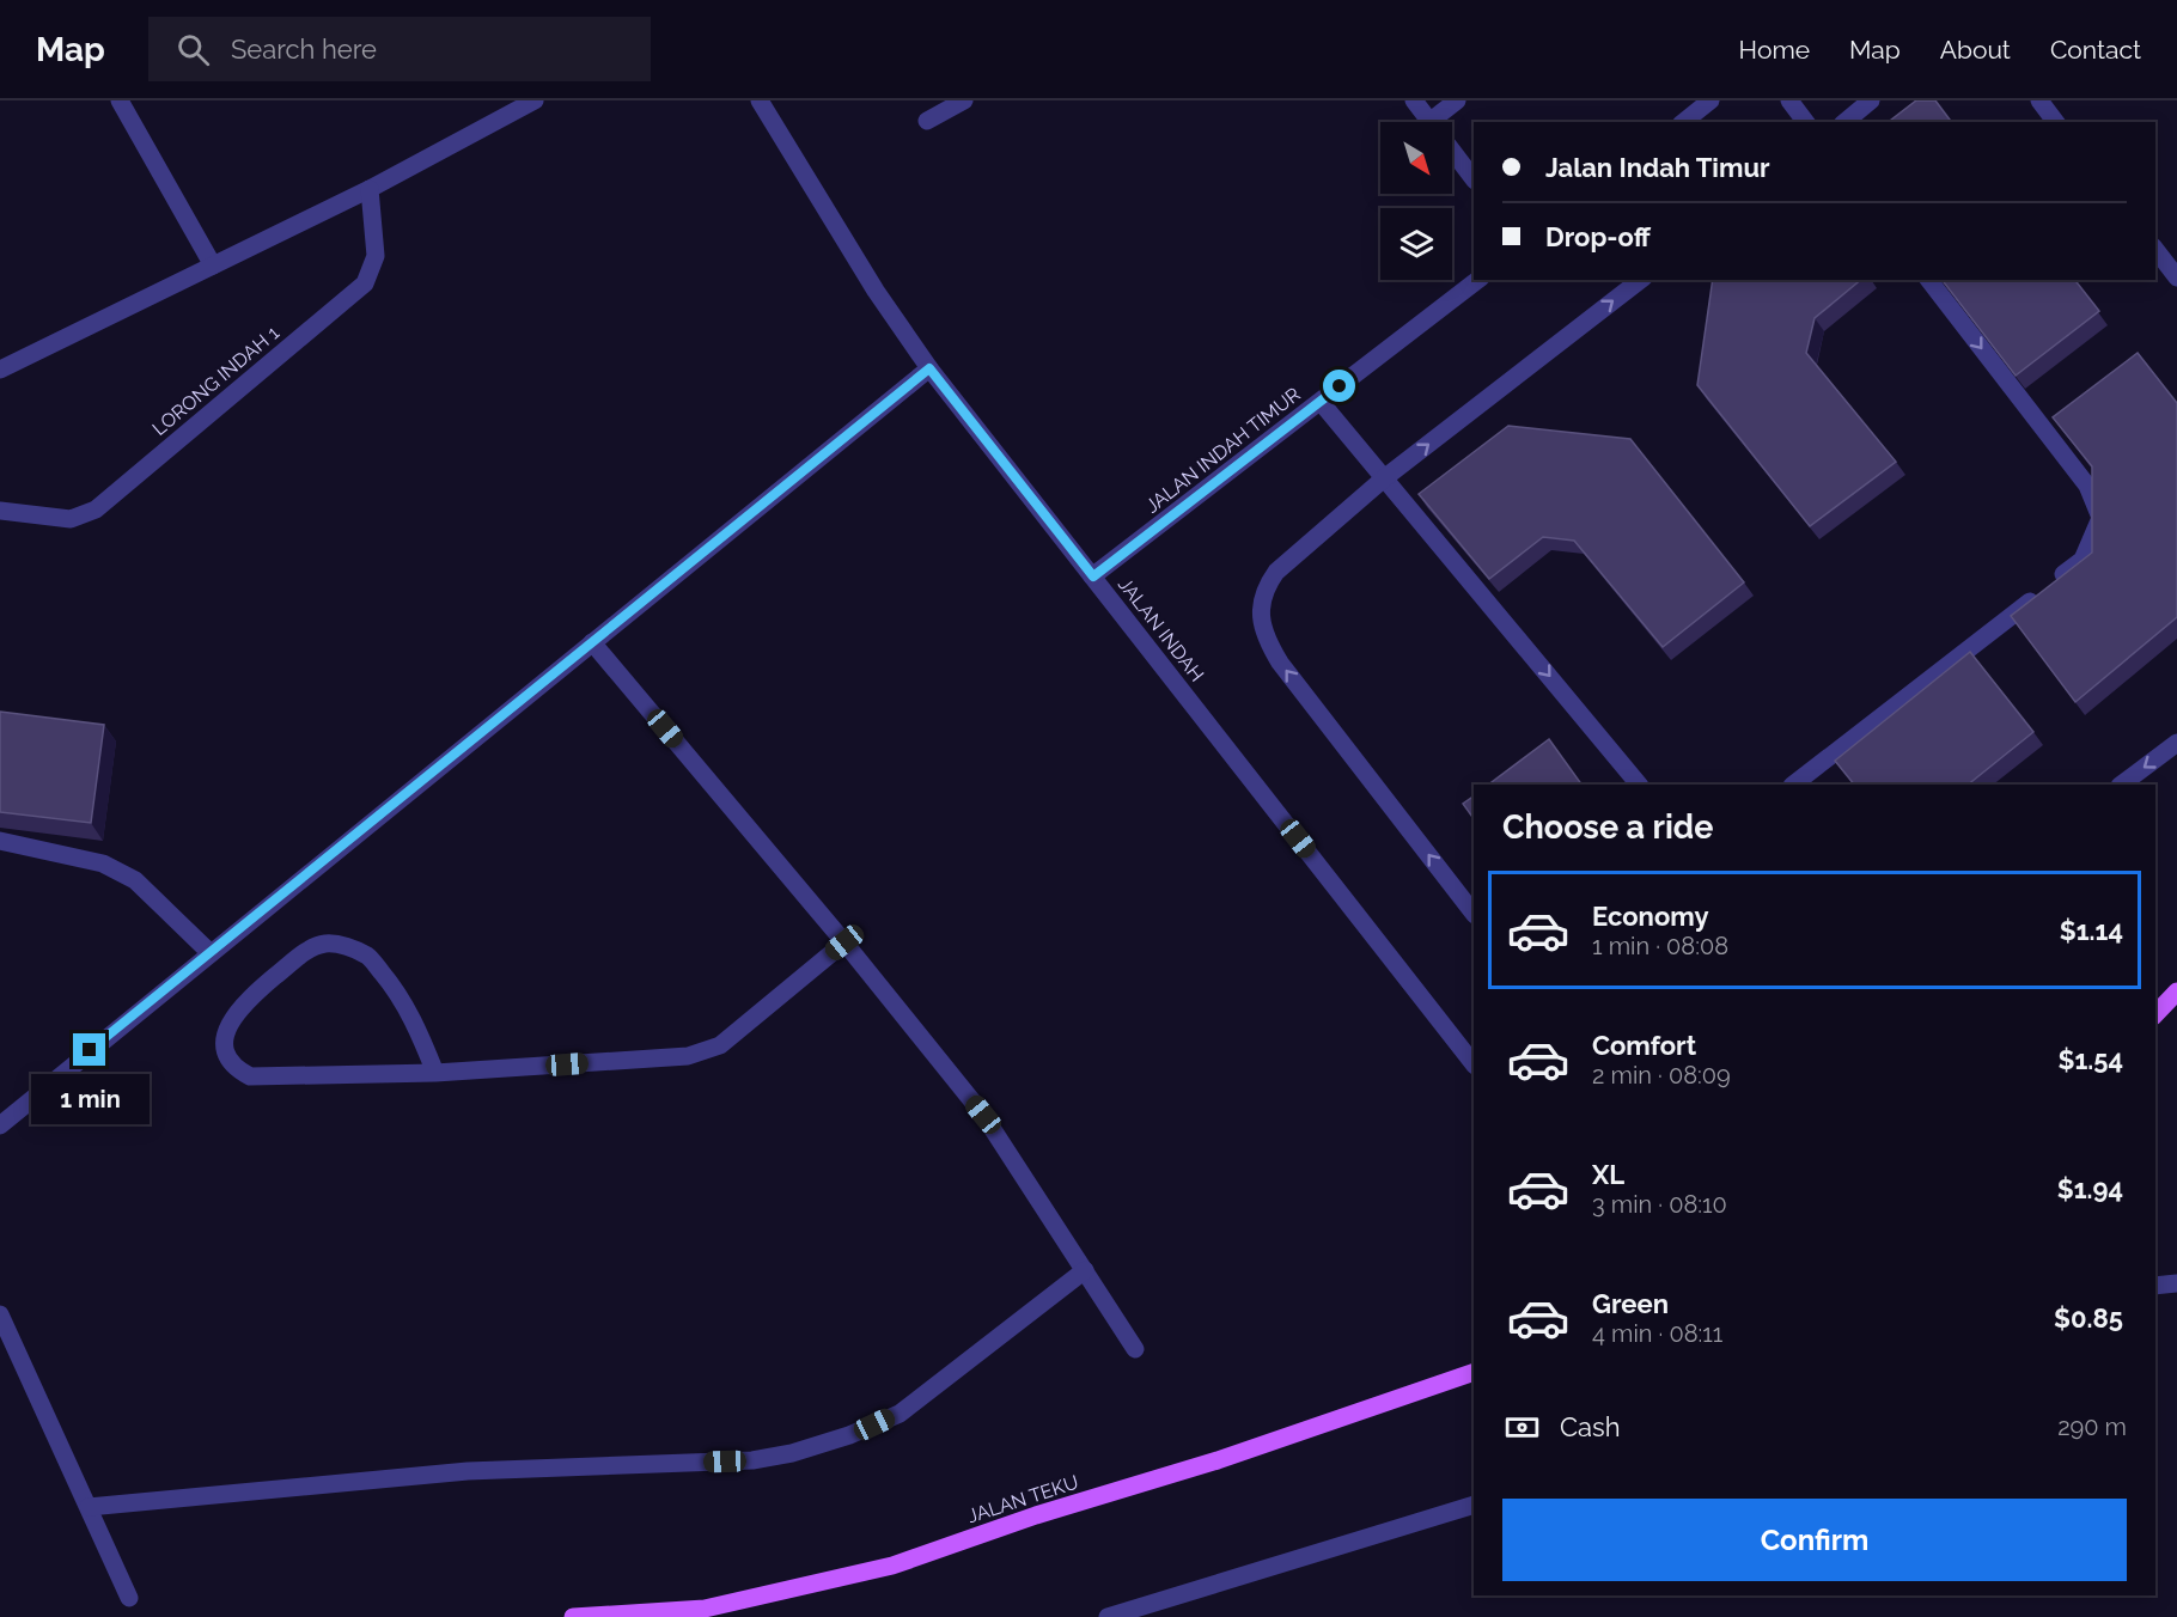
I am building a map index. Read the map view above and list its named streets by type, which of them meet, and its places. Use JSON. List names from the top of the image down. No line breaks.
{"streets":{"main road":["JALAN TEKU"],"street":["LORONG INDAH 1","JALAN INDAH TIMUR","JALAN INDAH"]},"crossings":[["JALAN INDAH TIMUR","JALAN INDAH"]],"north":"bottom right","page":{"header":"Map","search":"Search here","nav":["Home","Map","About","Contact"],"banner":["Jalan Indah Timur","Drop-off"],"heading":"Choose a ride","list":[{"name":"Economy","note":"1 min · 08:08","value":"$1.14"},{"name":"Comfort","note":"2 min · 08:09","value":"$1.54"},{"name":"XL","note":"3 min · 08:10","value":"$1.94"},{"name":"Green","note":"4 min · 08:11","value":"$0.85"}],"bubble":"1 min","pay":["Cash","290 m"],"buttons":"Confirm"}}
